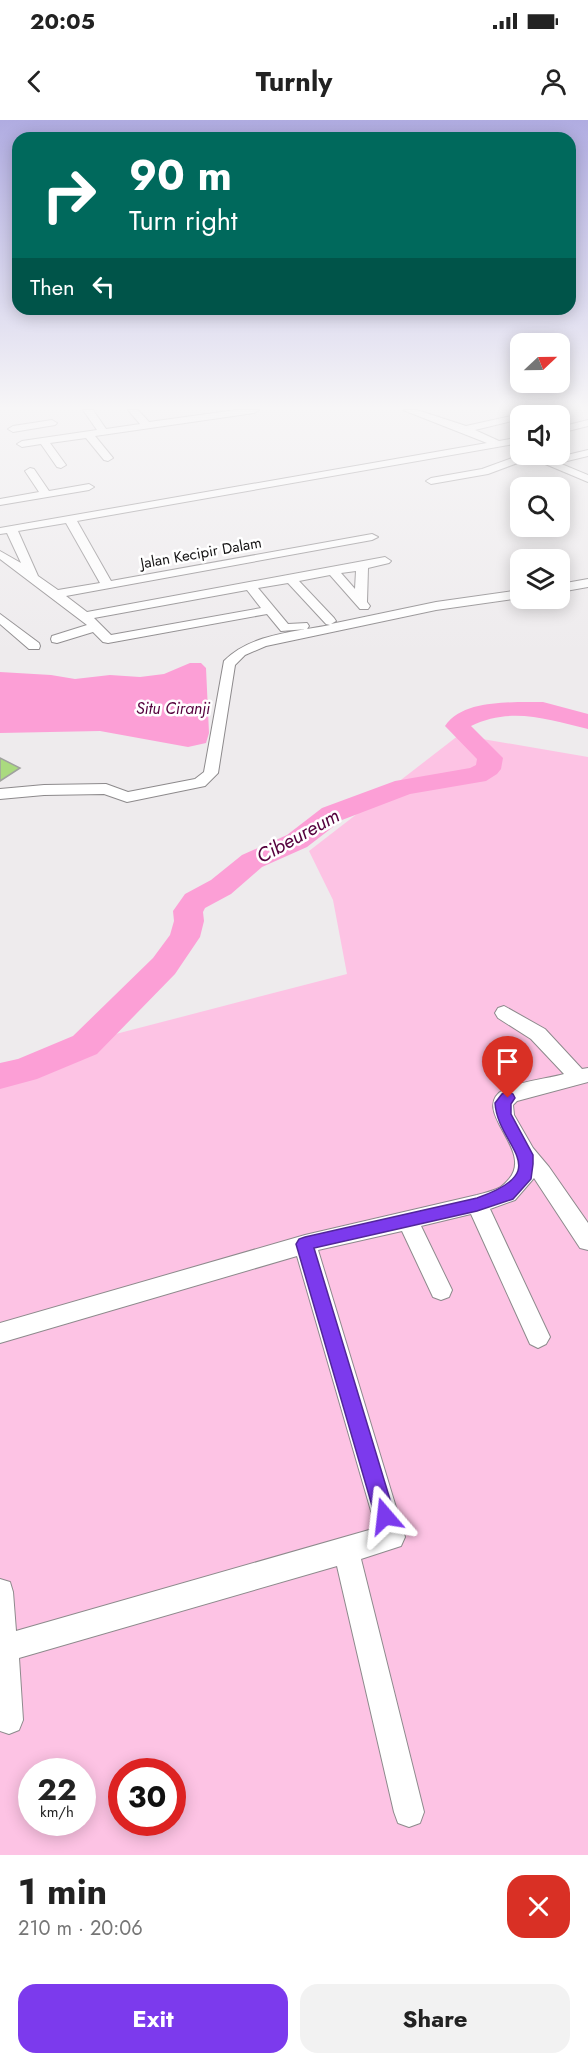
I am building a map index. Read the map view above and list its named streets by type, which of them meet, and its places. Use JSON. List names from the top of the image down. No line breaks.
{"streets":{"street":["Jalan Kecipir Dalam"]},"water":["Situ Ciranji","Cibeureum"],"north":"right","page":{"status":"20:05","header":"Turnly","turn":["90 m","Turn right"],"then":"Then","speed":"22 km/h","limit":"30","heading":["1 min","210 m · 20:06"],"buttons":["Exit","Share"]}}
